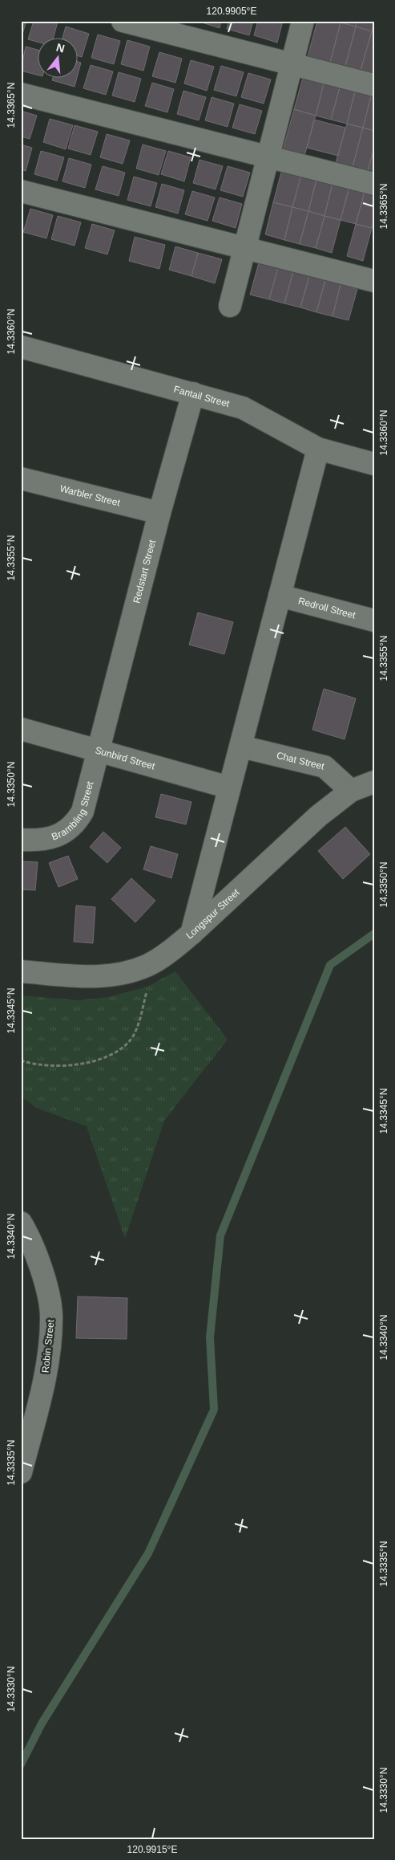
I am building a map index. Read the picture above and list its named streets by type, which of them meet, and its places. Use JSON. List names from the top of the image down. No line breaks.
{"streets":{"street":["Fantail Street","Warbler Street","Redstart Street","Redroll Street","Sunbird Street","Chat Street","Brambling Street","Longspur Street","Robin Street"]},"crossings":[["Fantail Street","Redstart Street"],["Warbler Street","Redstart Street"],["Redstart Street","Sunbird Street"],["Redstart Street","Brambling Street"],["Sunbird Street","Brambling Street"],["Chat Street","Longspur Street"]],"north":"top","coordinates":["120.9905°E","14.3365°N","14.3360°N","14.3355°N","14.3350°N","14.3345°N","14.3340°N","14.3335°N","14.3330°N","120.9915°E"]}
